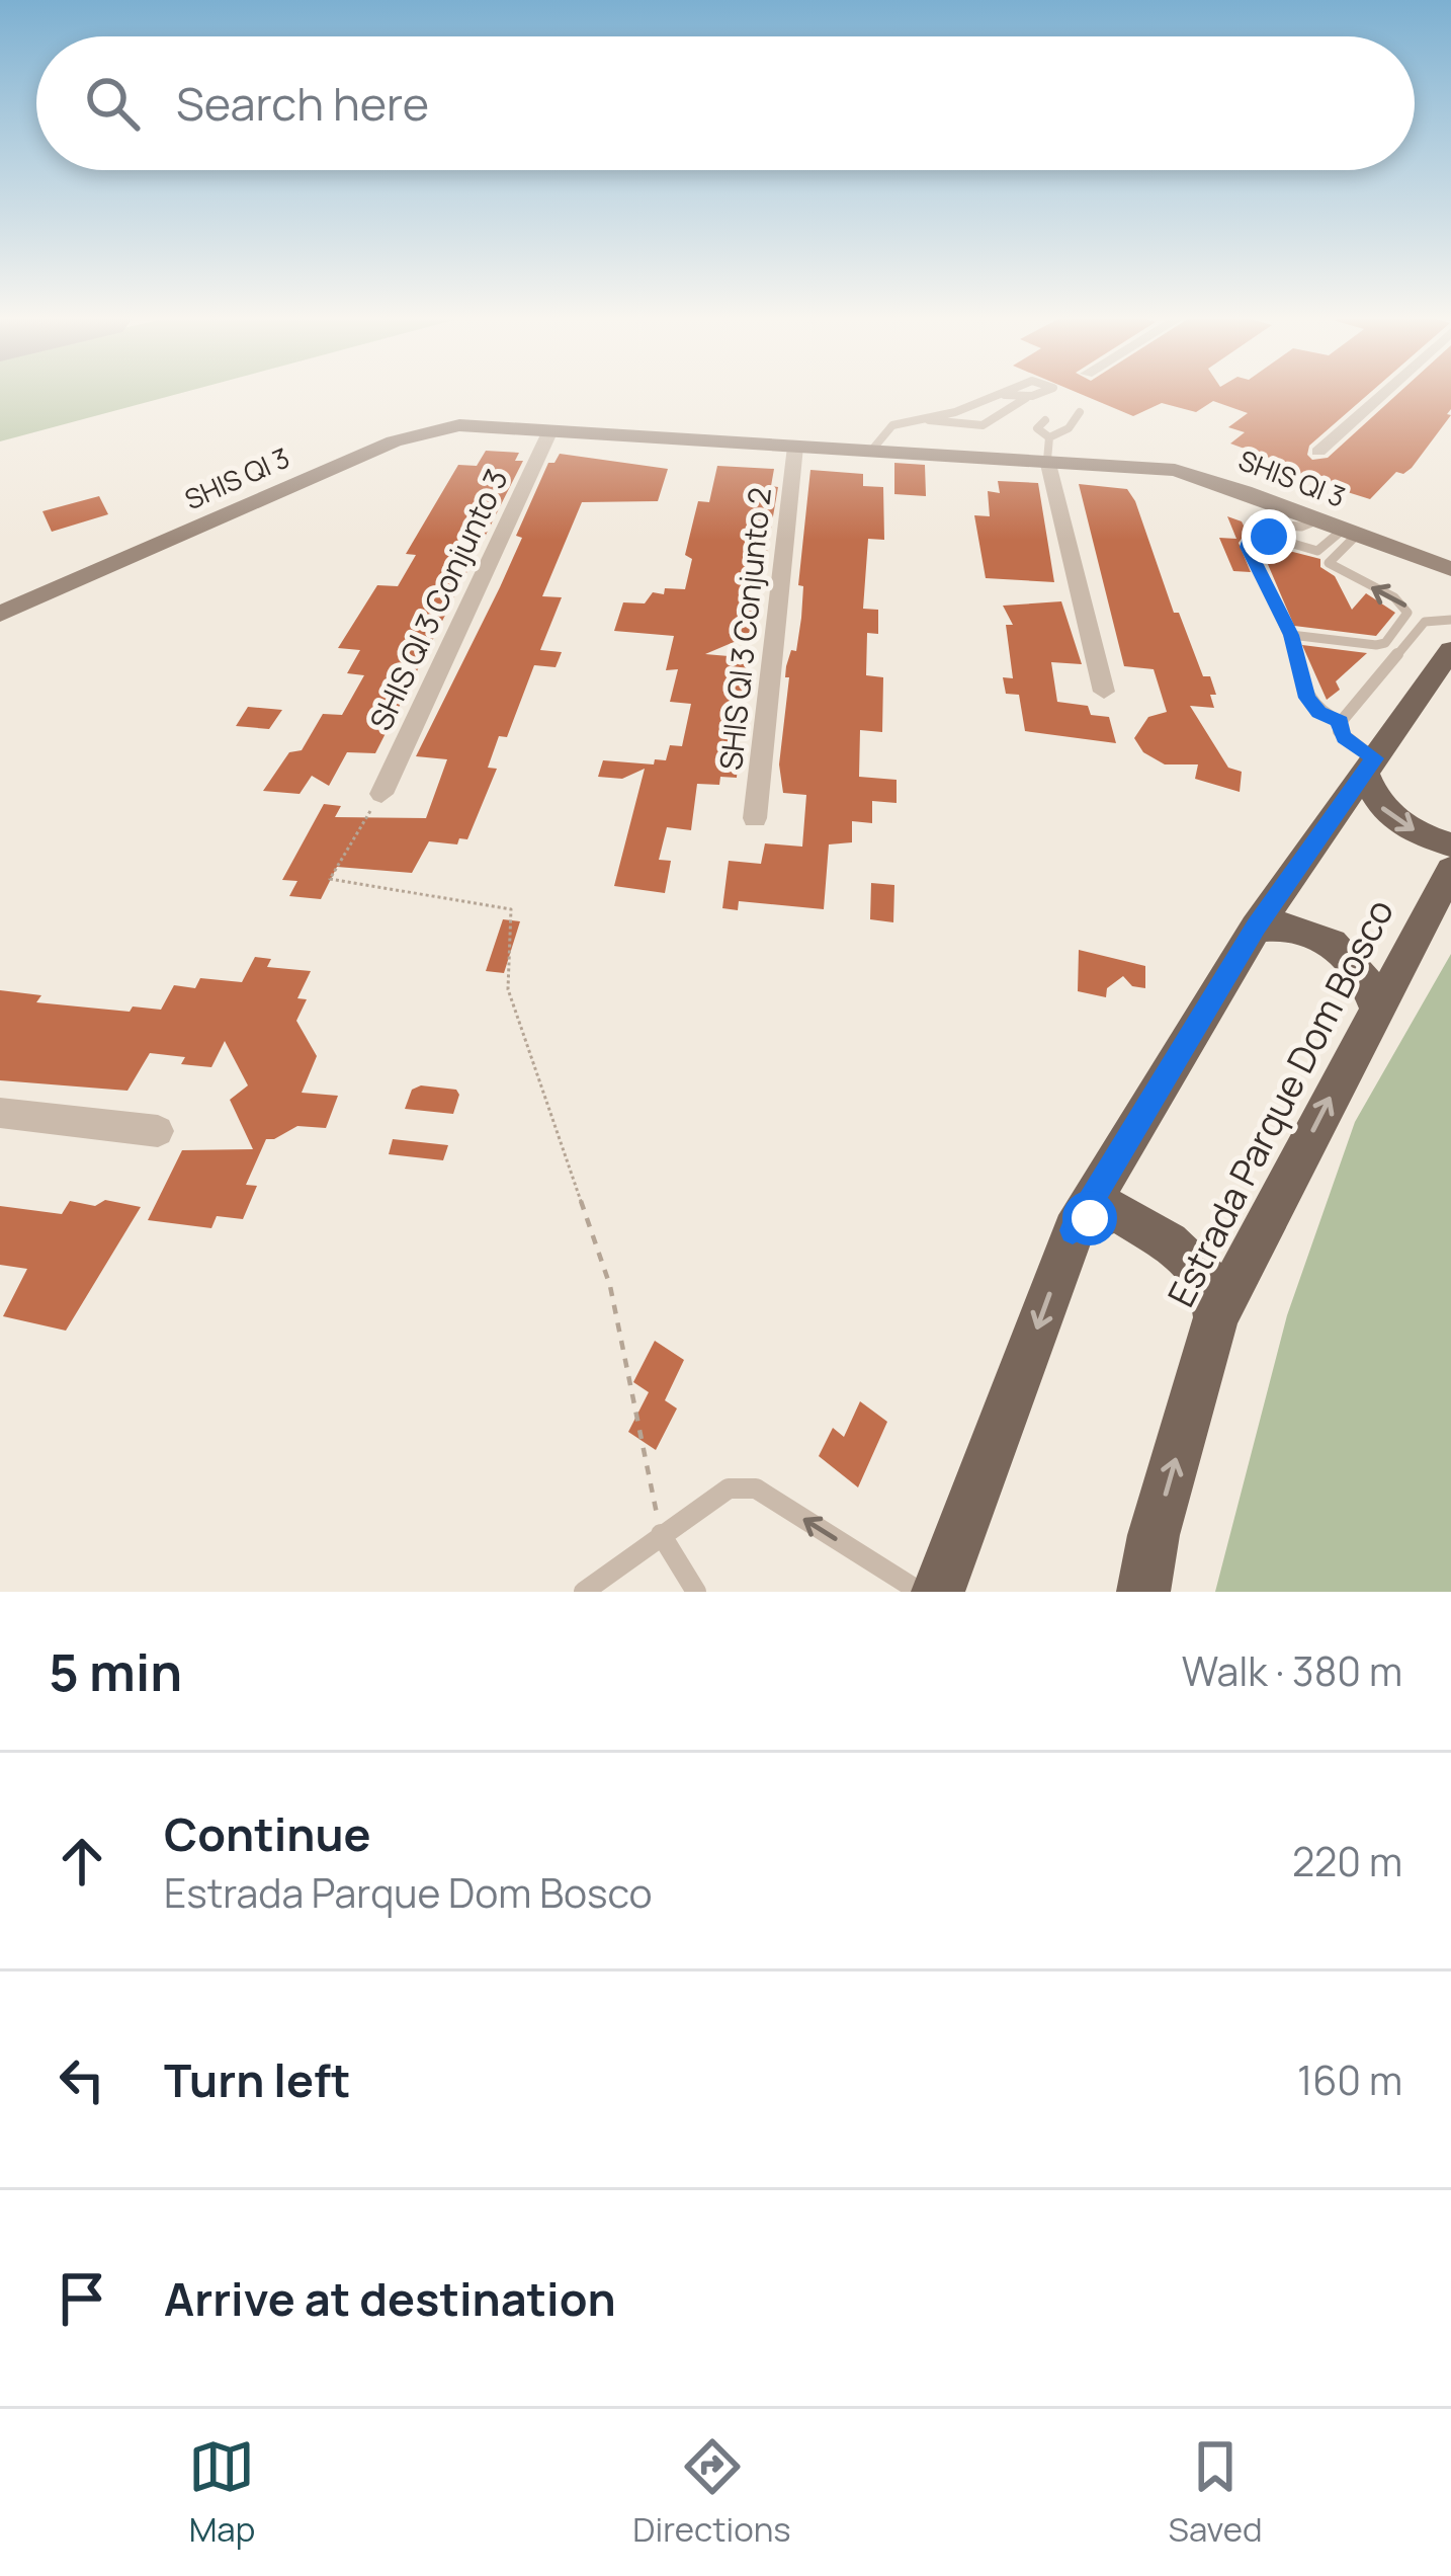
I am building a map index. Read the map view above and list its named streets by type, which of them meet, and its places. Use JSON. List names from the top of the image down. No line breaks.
{"streets":{"main road":["Estrada Parque Dom Bosco"],"street":["SHIS QI 3","SHIS QI 3 Conjunto 3","SHIS QI 3 Conjunto 2"]},"crossings":[["SHIS QI 3","SHIS QI 3 Conjunto 3"],["SHIS QI 3","SHIS QI 3 Conjunto 2"]],"page":{"search":"Search here","heading":["5 min","Walk · 380 m"],"list":[["Continue","Estrada Parque Dom Bosco","220 m"],["Turn left","160 m"],"Arrive at destination"],"nav":["Map","Directions","Saved"]}}
